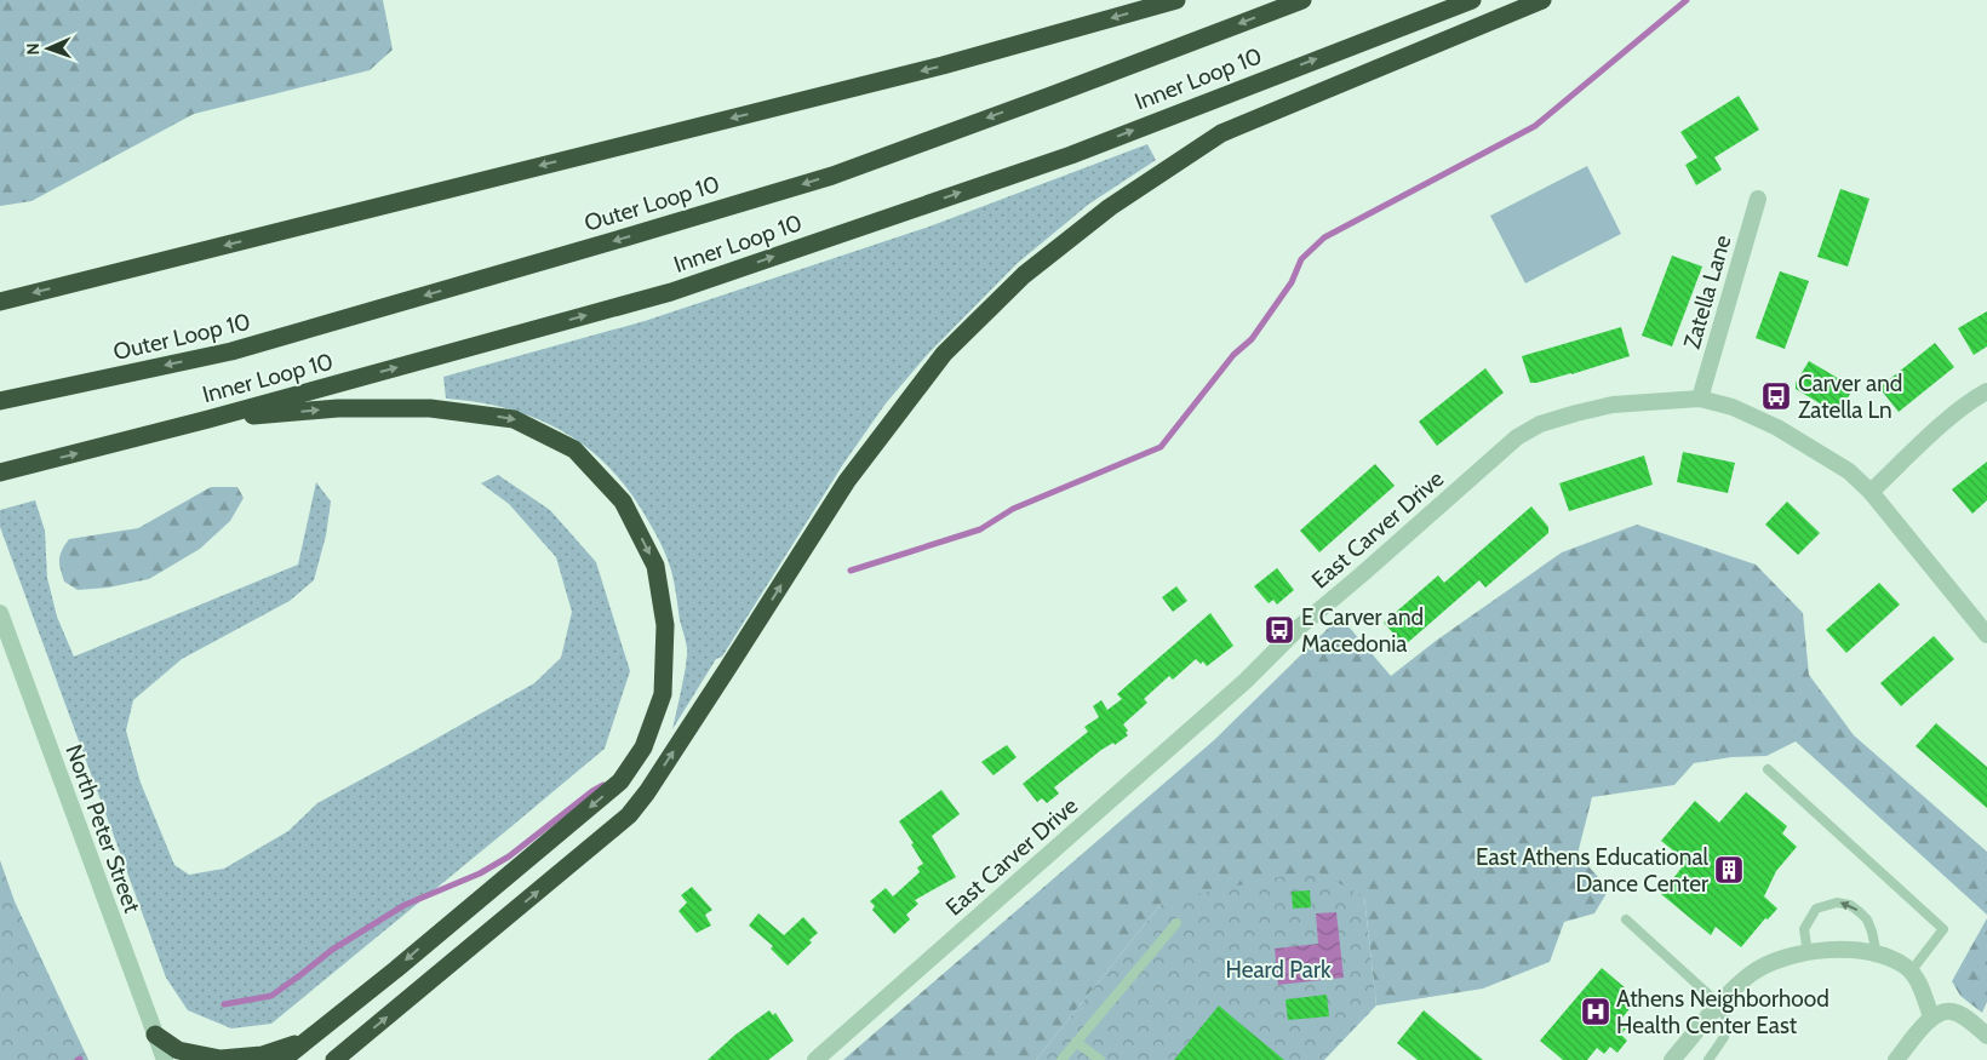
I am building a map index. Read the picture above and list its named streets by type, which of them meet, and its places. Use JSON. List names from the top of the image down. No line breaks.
{"streets":{"highway":["Inner Loop 10","Outer Loop 10"],"street":["Zatella Lane","East Carver Drive","North Peter Street"]},"crossings":[["Zatella Lane","East Carver Drive"]],"parks":["Heard Park"],"places":{"bus stop":["Carver and Zatella Ln","E Carver and Macedonia"],"building":["East Athens Educational Dance Center"],"hospital":["Athens Neighborhood Health Center East"]},"north":"left"}
